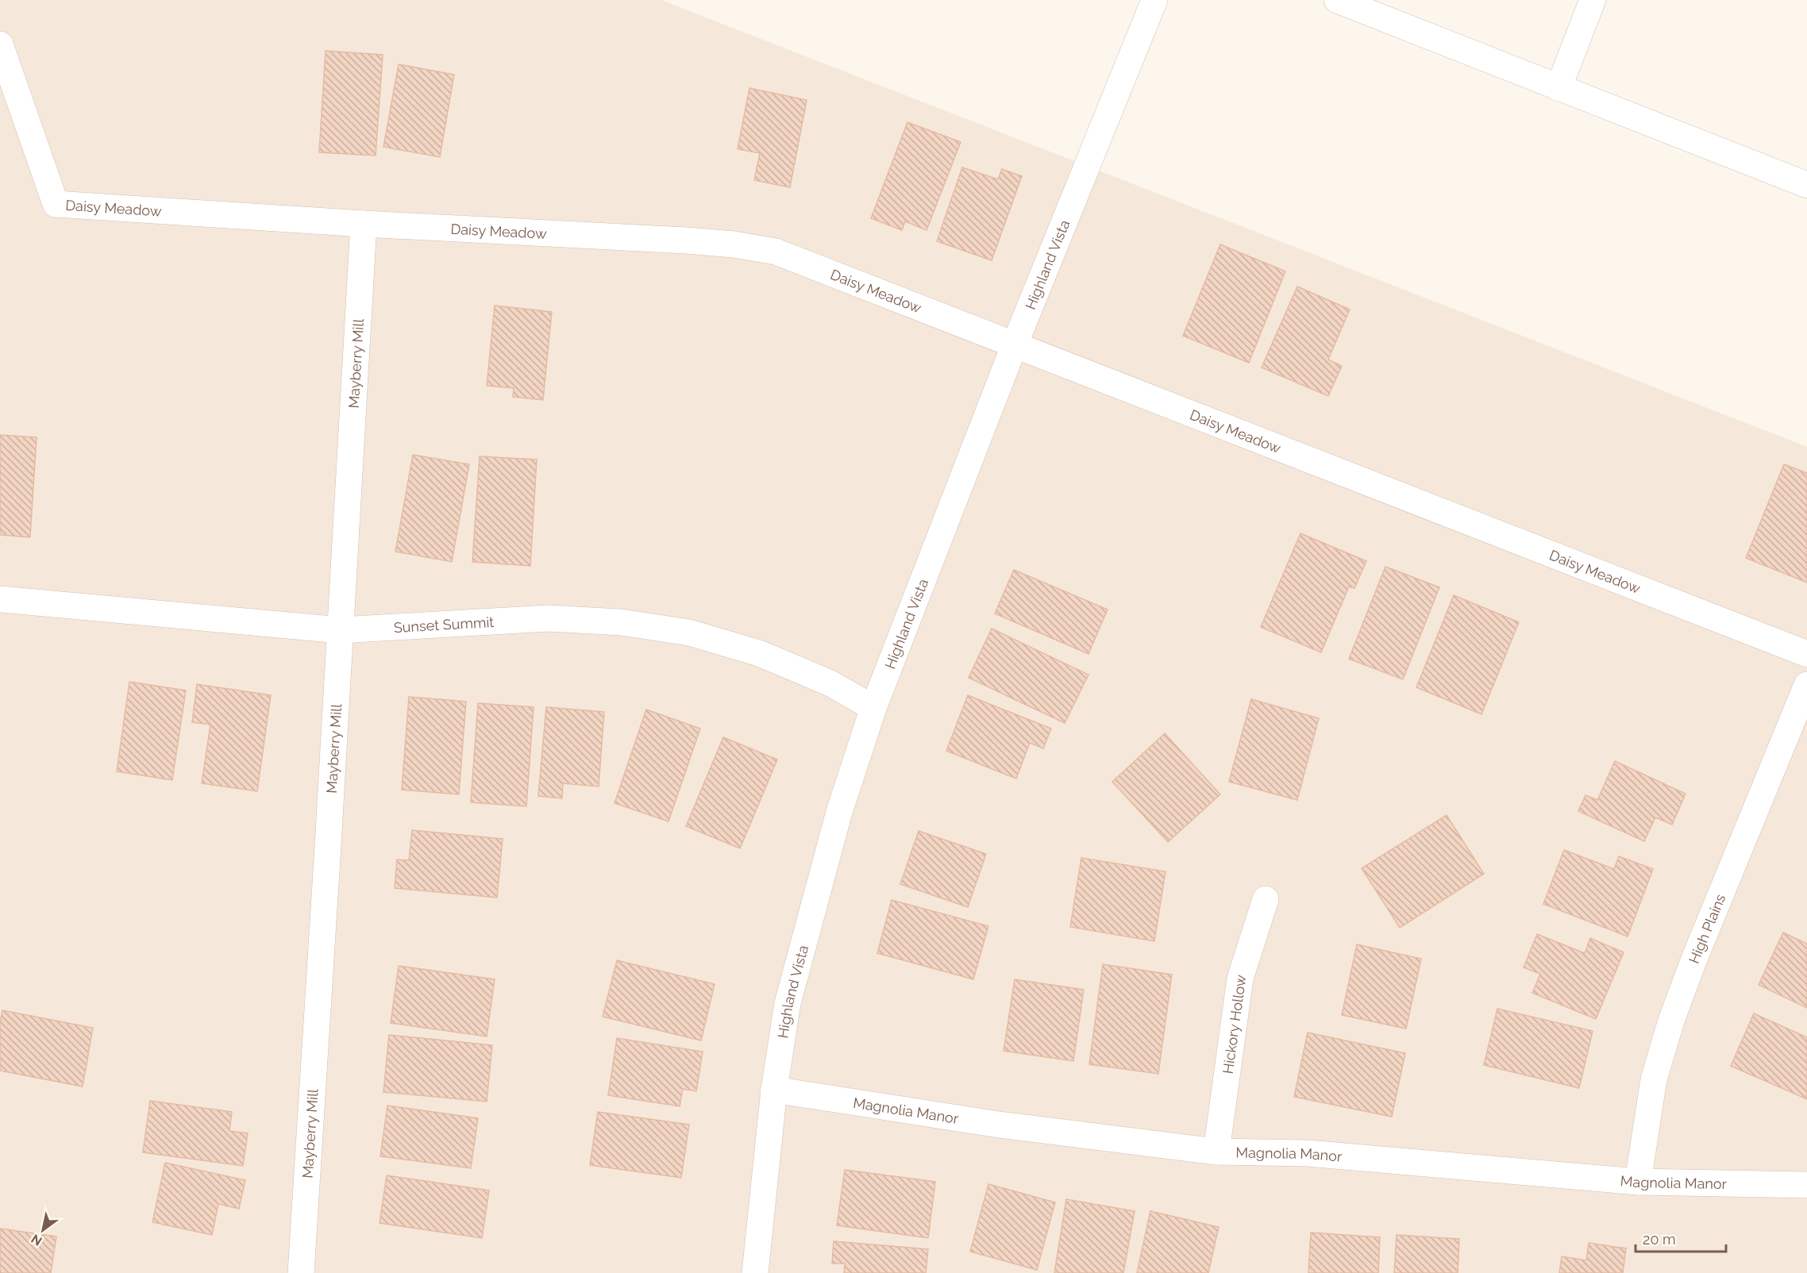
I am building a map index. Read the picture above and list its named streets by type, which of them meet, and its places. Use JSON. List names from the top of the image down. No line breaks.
{"streets":{"street":["Daisy Meadow","Highland Vista","Mayberry Mill","Sunset Summit","High Plains","Hickory Hollow","Magnolia Manor"]},"crossings":[["Daisy Meadow","Highland Vista"],["Daisy Meadow","Mayberry Mill"],["Highland Vista","Sunset Summit"],["Highland Vista","Magnolia Manor"],["Mayberry Mill","Sunset Summit"],["High Plains","Magnolia Manor"],["Hickory Hollow","Magnolia Manor"]],"scale_bar":"20 m","north":"bottom left"}
